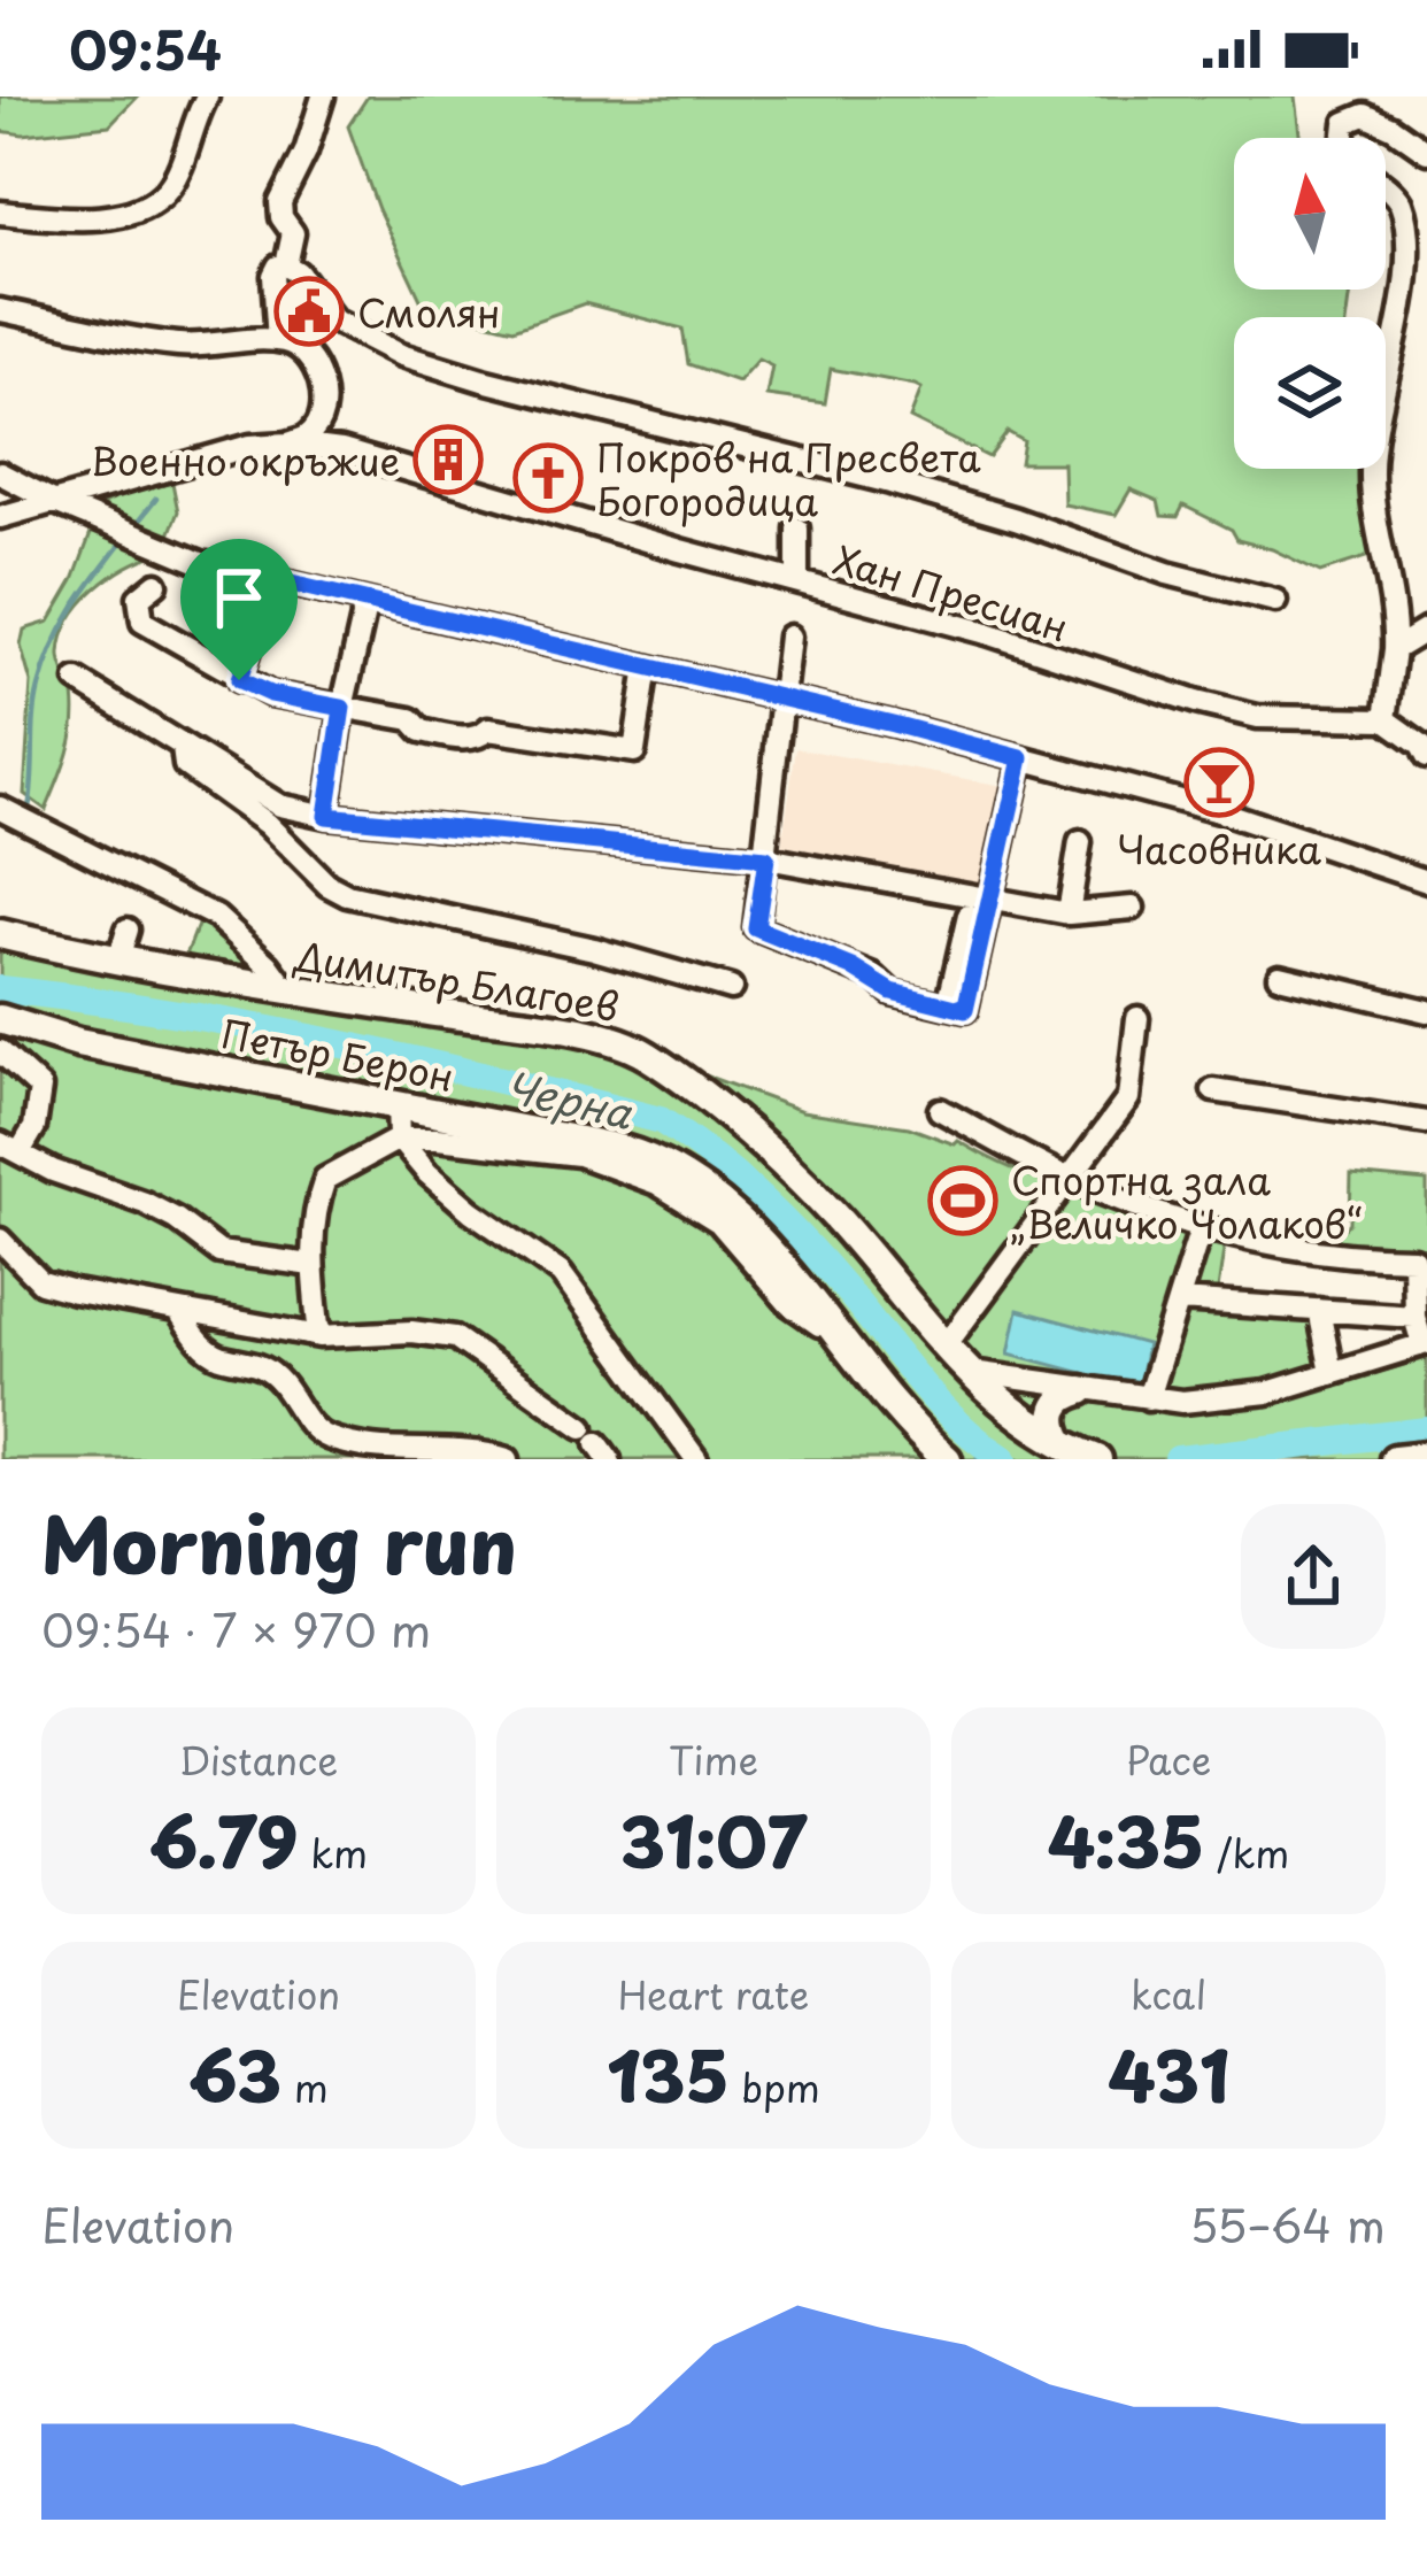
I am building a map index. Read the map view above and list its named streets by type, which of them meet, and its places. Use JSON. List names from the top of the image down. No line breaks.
{"streets":{"main road":["Димитър Благоев","Петър Берон"],"street":["Хан Пресиан"]},"water":["Черна"],"places":{"public building":["Смолян"],"building":["Военно окръжие"],"church":["Покров на Пресвета Богородица"],"bar":["Часовника"],"sports":["Спортна зала „Величко Чолаков“"]},"north":"top","page":{"status":"09:54","heading":["Morning run","09:54 · 7 × 970 m"],"stats":[["Distance","6.79 km"],["Time","31:07"],["Pace","4:35 /km"],["Elevation","63 m"],["Heart rate","135 bpm"],["kcal","431"]],"chart":["Elevation","55–64 m"]}}
